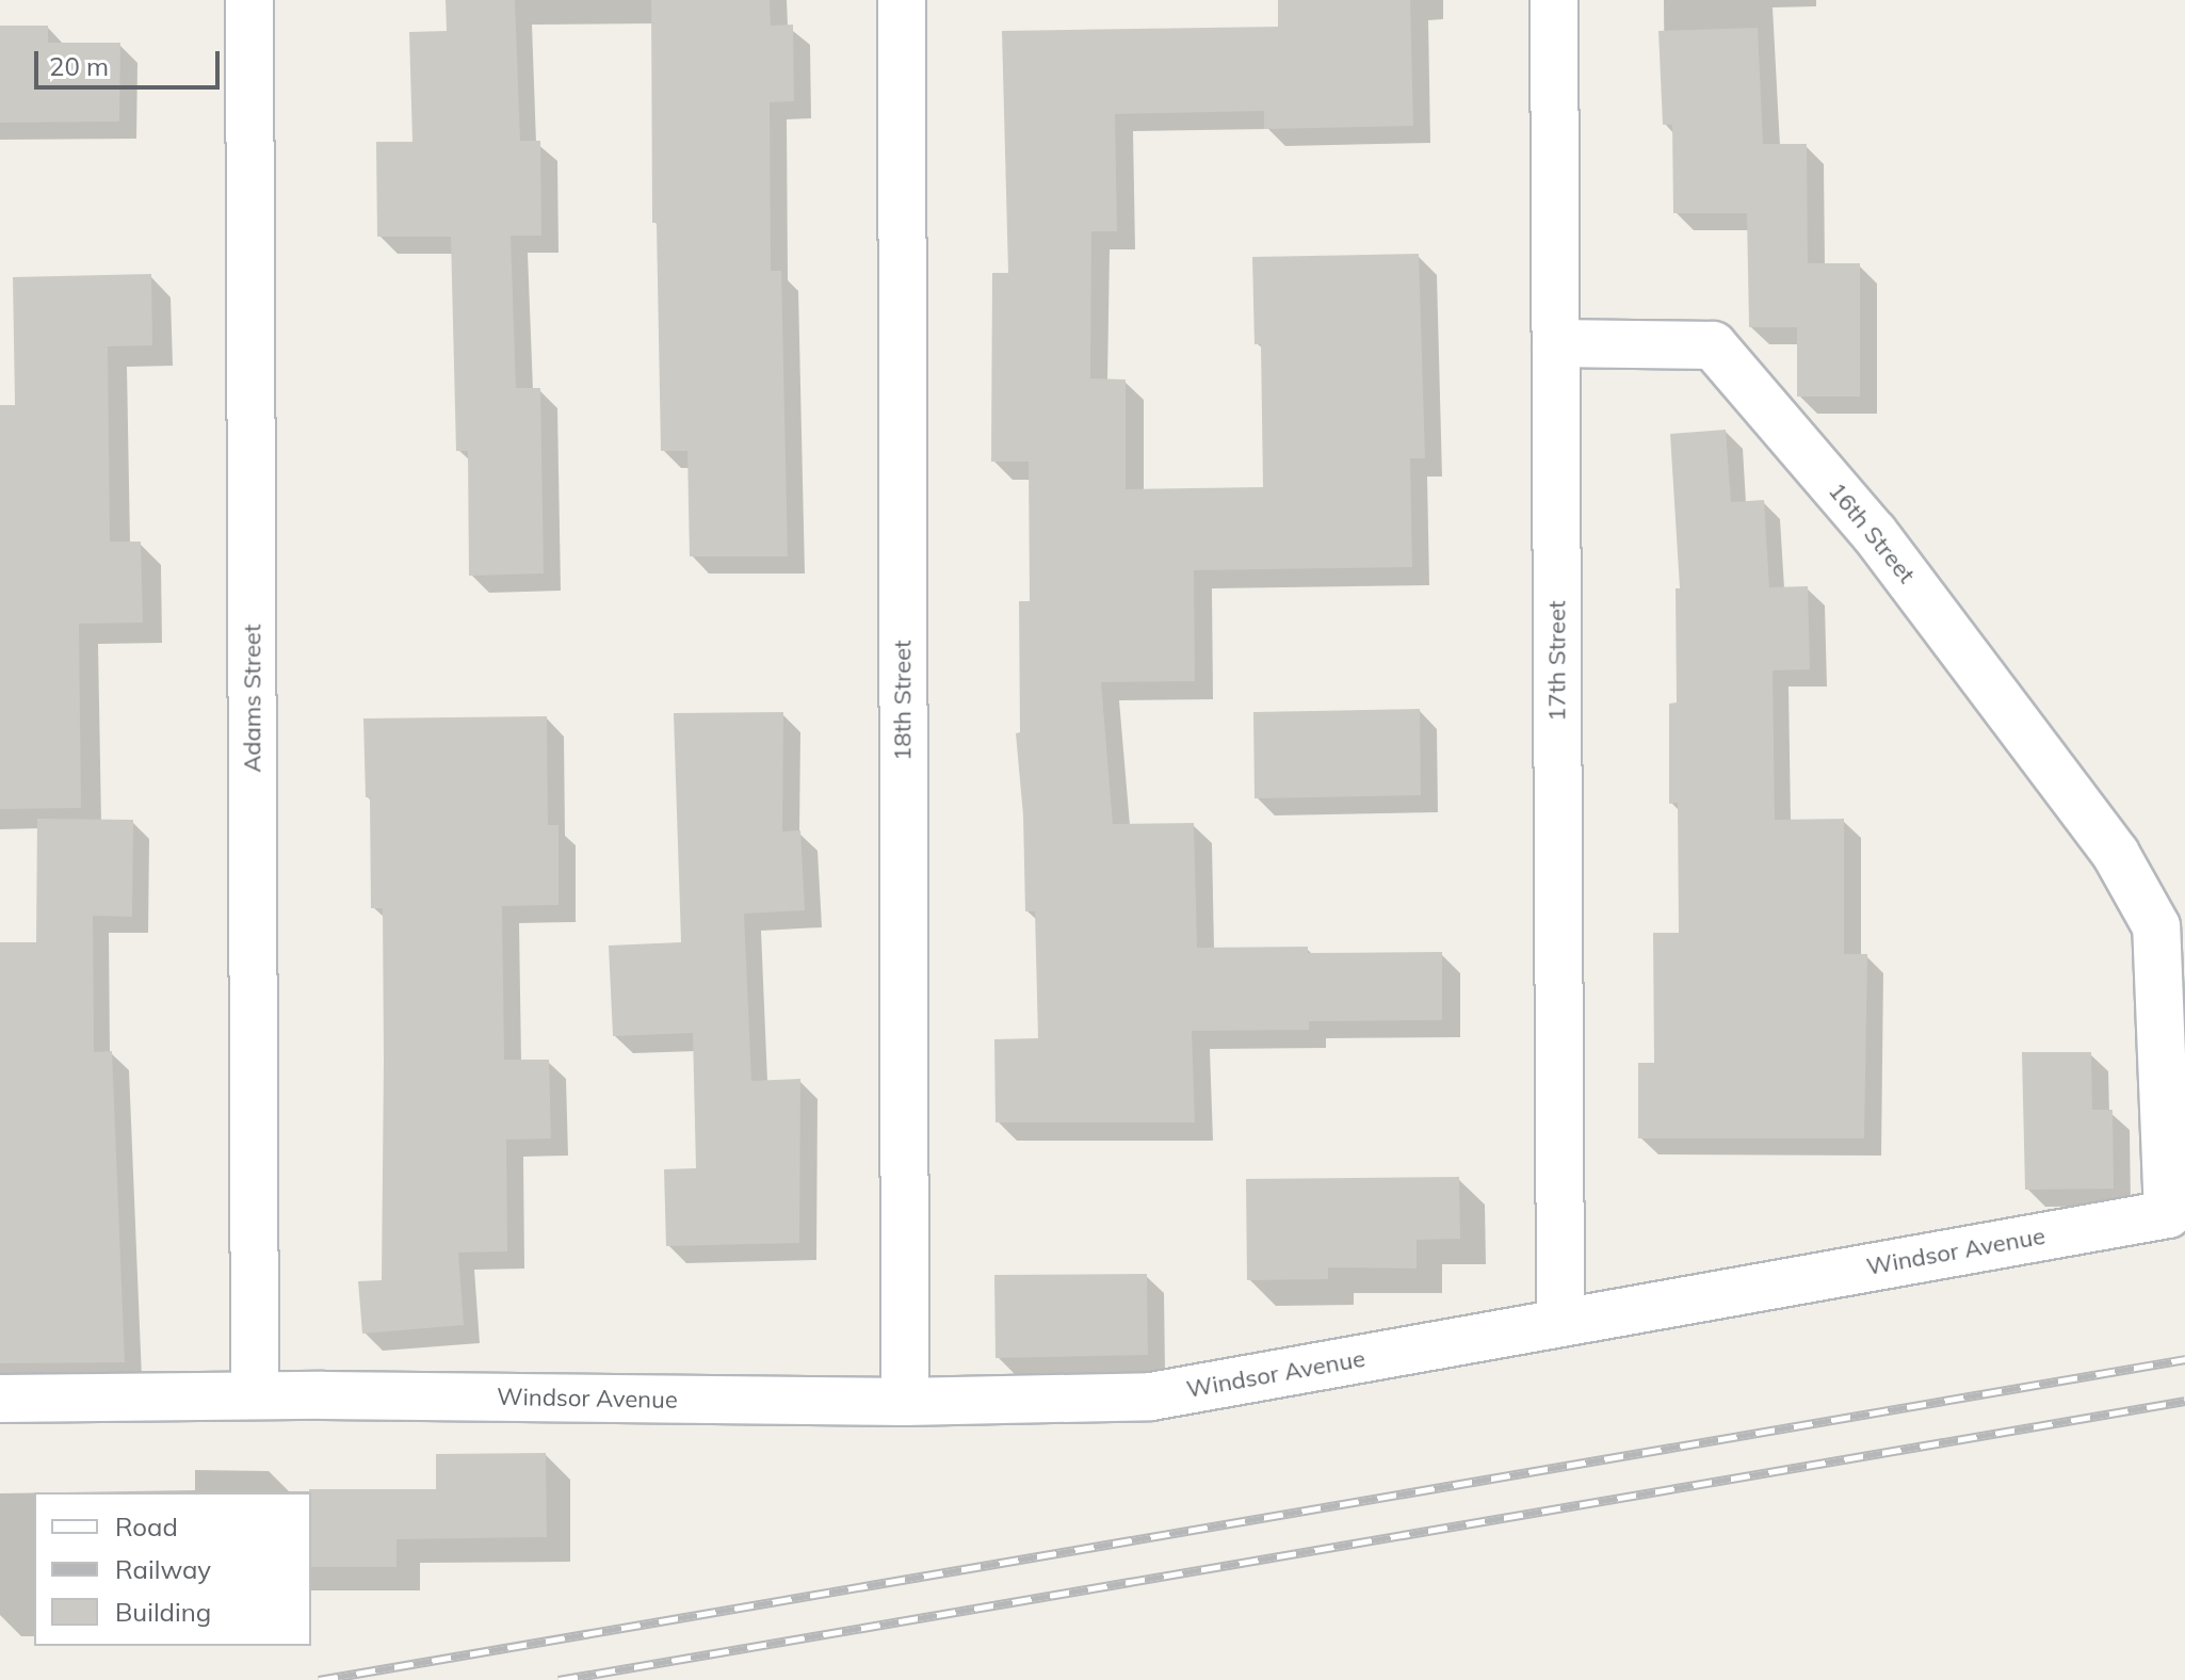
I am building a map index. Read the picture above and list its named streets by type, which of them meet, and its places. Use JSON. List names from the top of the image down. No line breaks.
{"streets":{"street":["16th Street","17th Street","Adams Street","18th Street","Windsor Avenue"]},"crossings":[["16th Street","17th Street"],["16th Street","Windsor Avenue"],["17th Street","Windsor Avenue"],["Adams Street","Windsor Avenue"],["18th Street","Windsor Avenue"]],"legend":["Road","Railway","Building"],"scale_bar":"20 m"}
